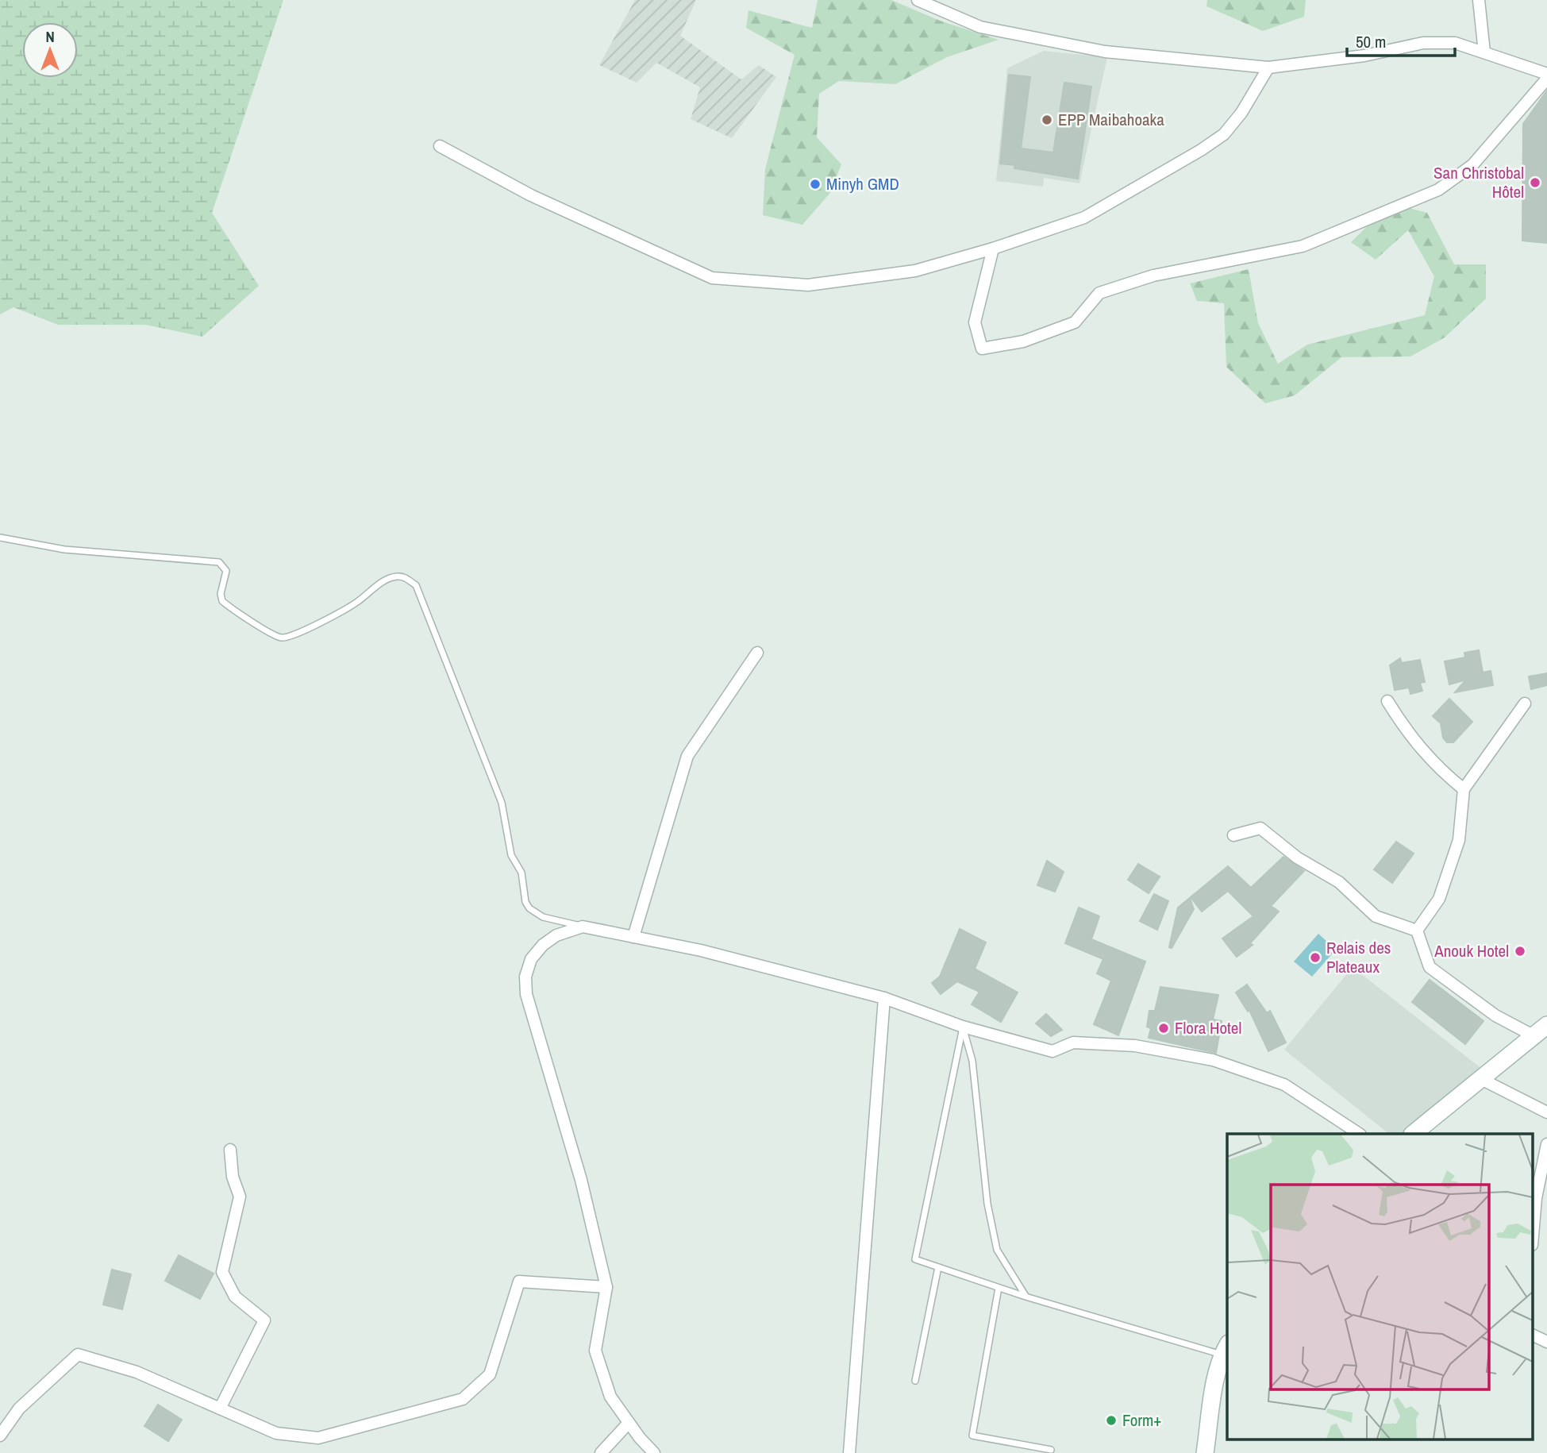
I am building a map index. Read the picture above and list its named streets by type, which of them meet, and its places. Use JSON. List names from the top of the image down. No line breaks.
{"places":["EPP Maibahoaka","San Christobal Hôtel","Minyh GMD","Anouk Hotel","Relais des Plateaux","Flora Hotel","Form+"],"scale_bar":"50 m","north":"top"}
